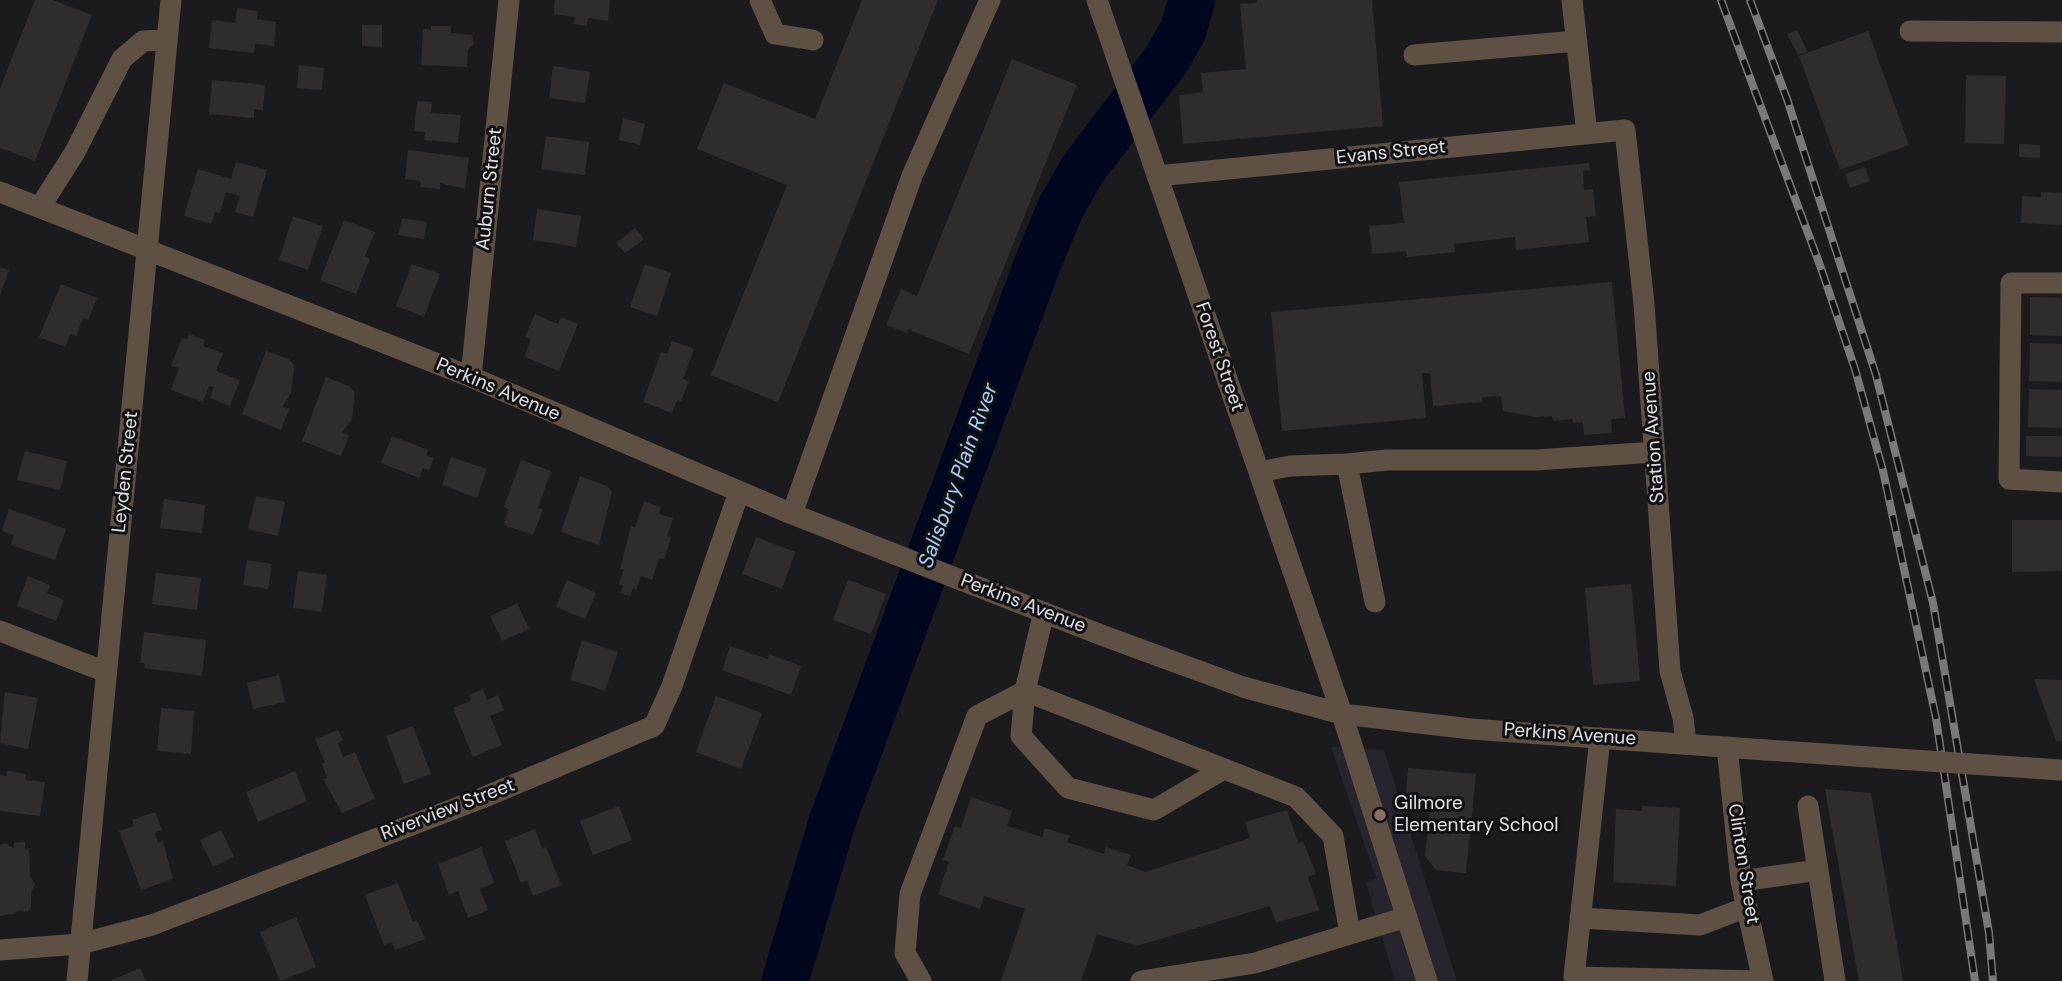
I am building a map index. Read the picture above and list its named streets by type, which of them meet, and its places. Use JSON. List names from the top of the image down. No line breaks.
{"streets":{"street":["Evans Street","Auburn Street","Forest Street","Perkins Avenue","Station Avenue","Leyden Street","Riverview Street","Clinton Street"]},"crossings":[["Evans Street","Forest Street"],["Evans Street","Station Avenue"],["Auburn Street","Perkins Avenue"],["Forest Street","Perkins Avenue"],["Perkins Avenue","Station Avenue"],["Perkins Avenue","Leyden Street"],["Perkins Avenue","Riverview Street"],["Perkins Avenue","Clinton Street"],["Leyden Street","Riverview Street"]],"water":["Salisbury Plain River"],"places":["Gilmore Elementary School"]}
